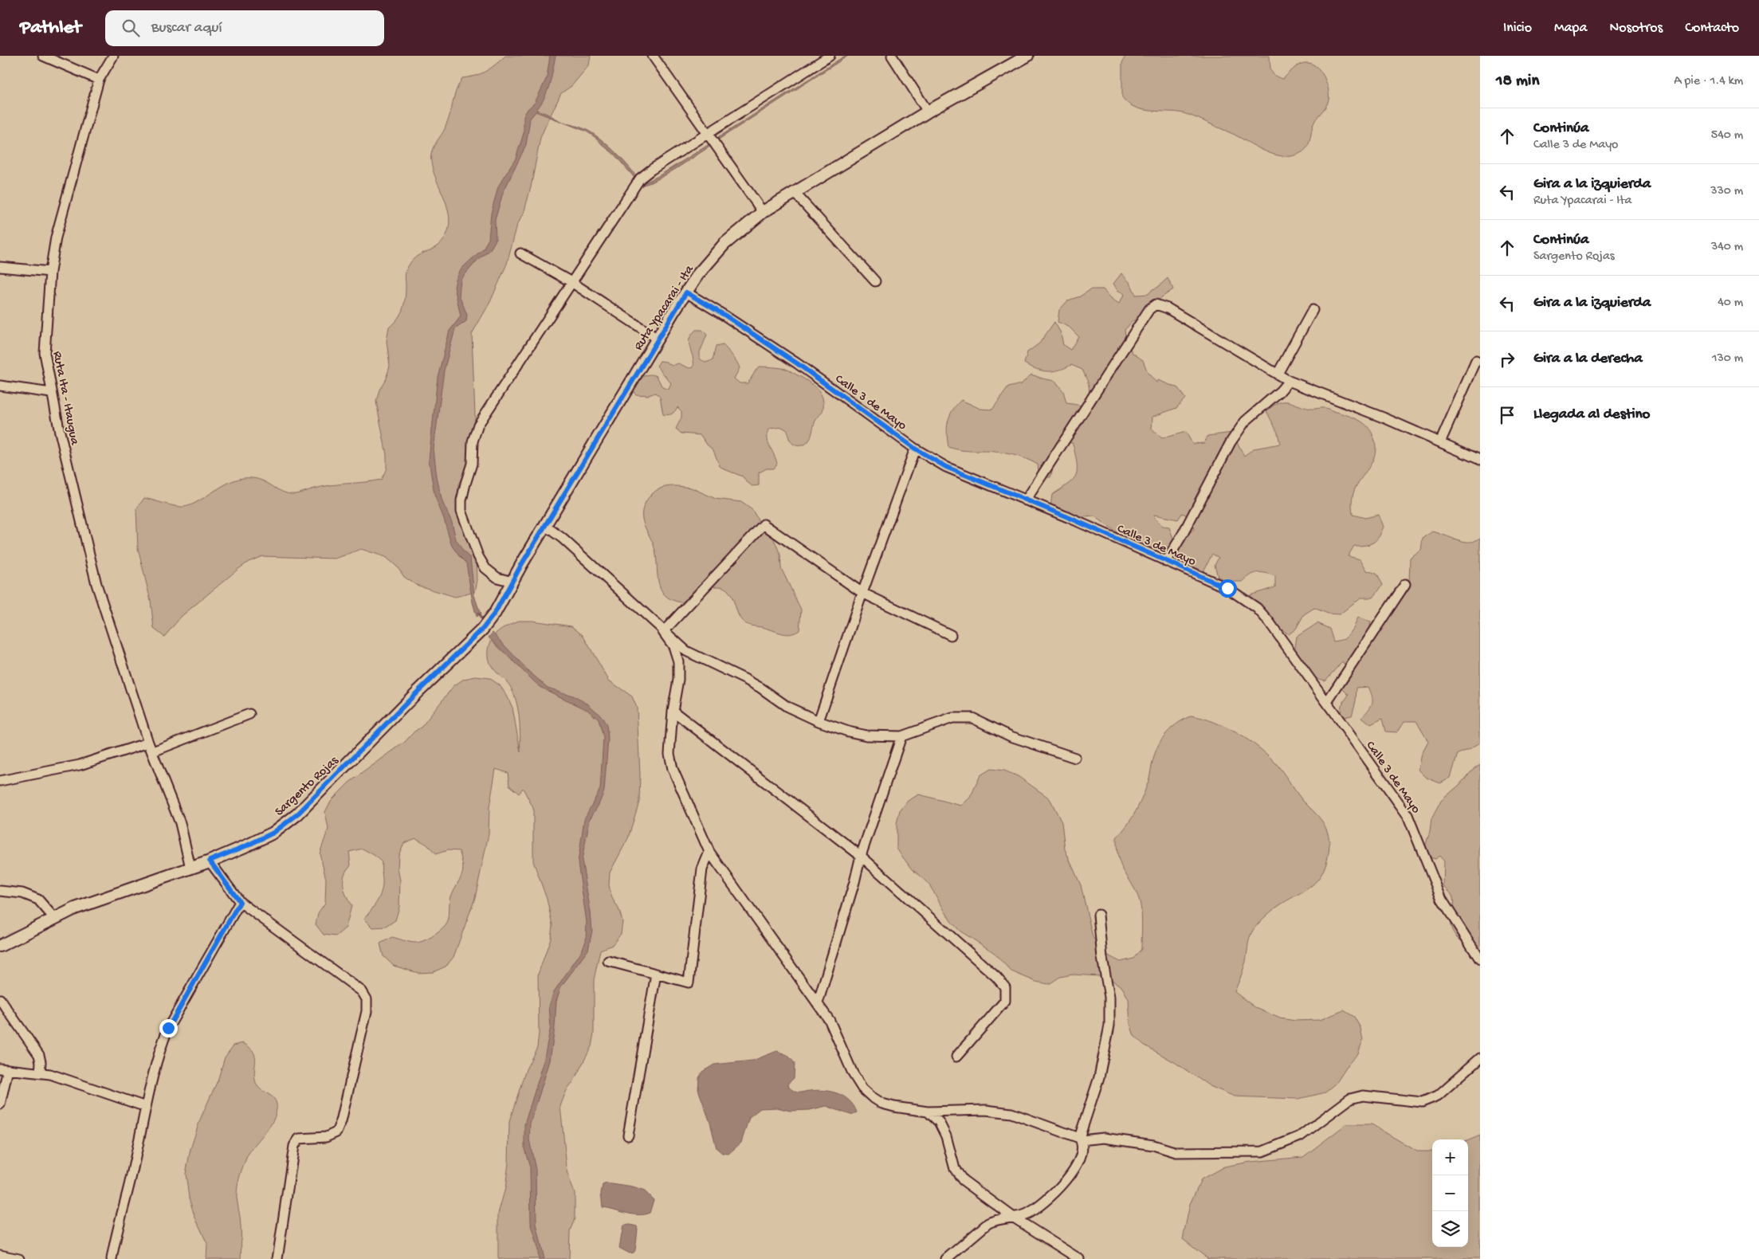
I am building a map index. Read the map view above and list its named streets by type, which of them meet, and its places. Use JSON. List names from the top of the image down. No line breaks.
{"streets":{"street":["Ruta Ypacarai - Ita","Ruta Ita - Itaugua","Calle 3 de Mayo","Sargento Rojas"]},"crossings":[["Ruta Ypacarai - Ita","Calle 3 de Mayo"],["Ruta Ypacarai - Ita","Sargento Rojas"],["Ruta Ita - Itaugua","Sargento Rojas"]],"page":{"header":"Pathlet","search":"Buscar aquí","nav":["Inicio","Mapa","Nosotros","Contacto"],"heading":["18 min","A pie · 1.4 km"],"list":[["Continúa","Calle 3 de Mayo","540 m"],["Gira a la izquierda","Ruta Ypacarai - Ita","330 m"],["Continúa","Sargento Rojas","340 m"],["Gira a la izquierda","40 m"],["Gira a la derecha","130 m"],"Llegada al destino"],"map_buttons":["+","−"]}}
